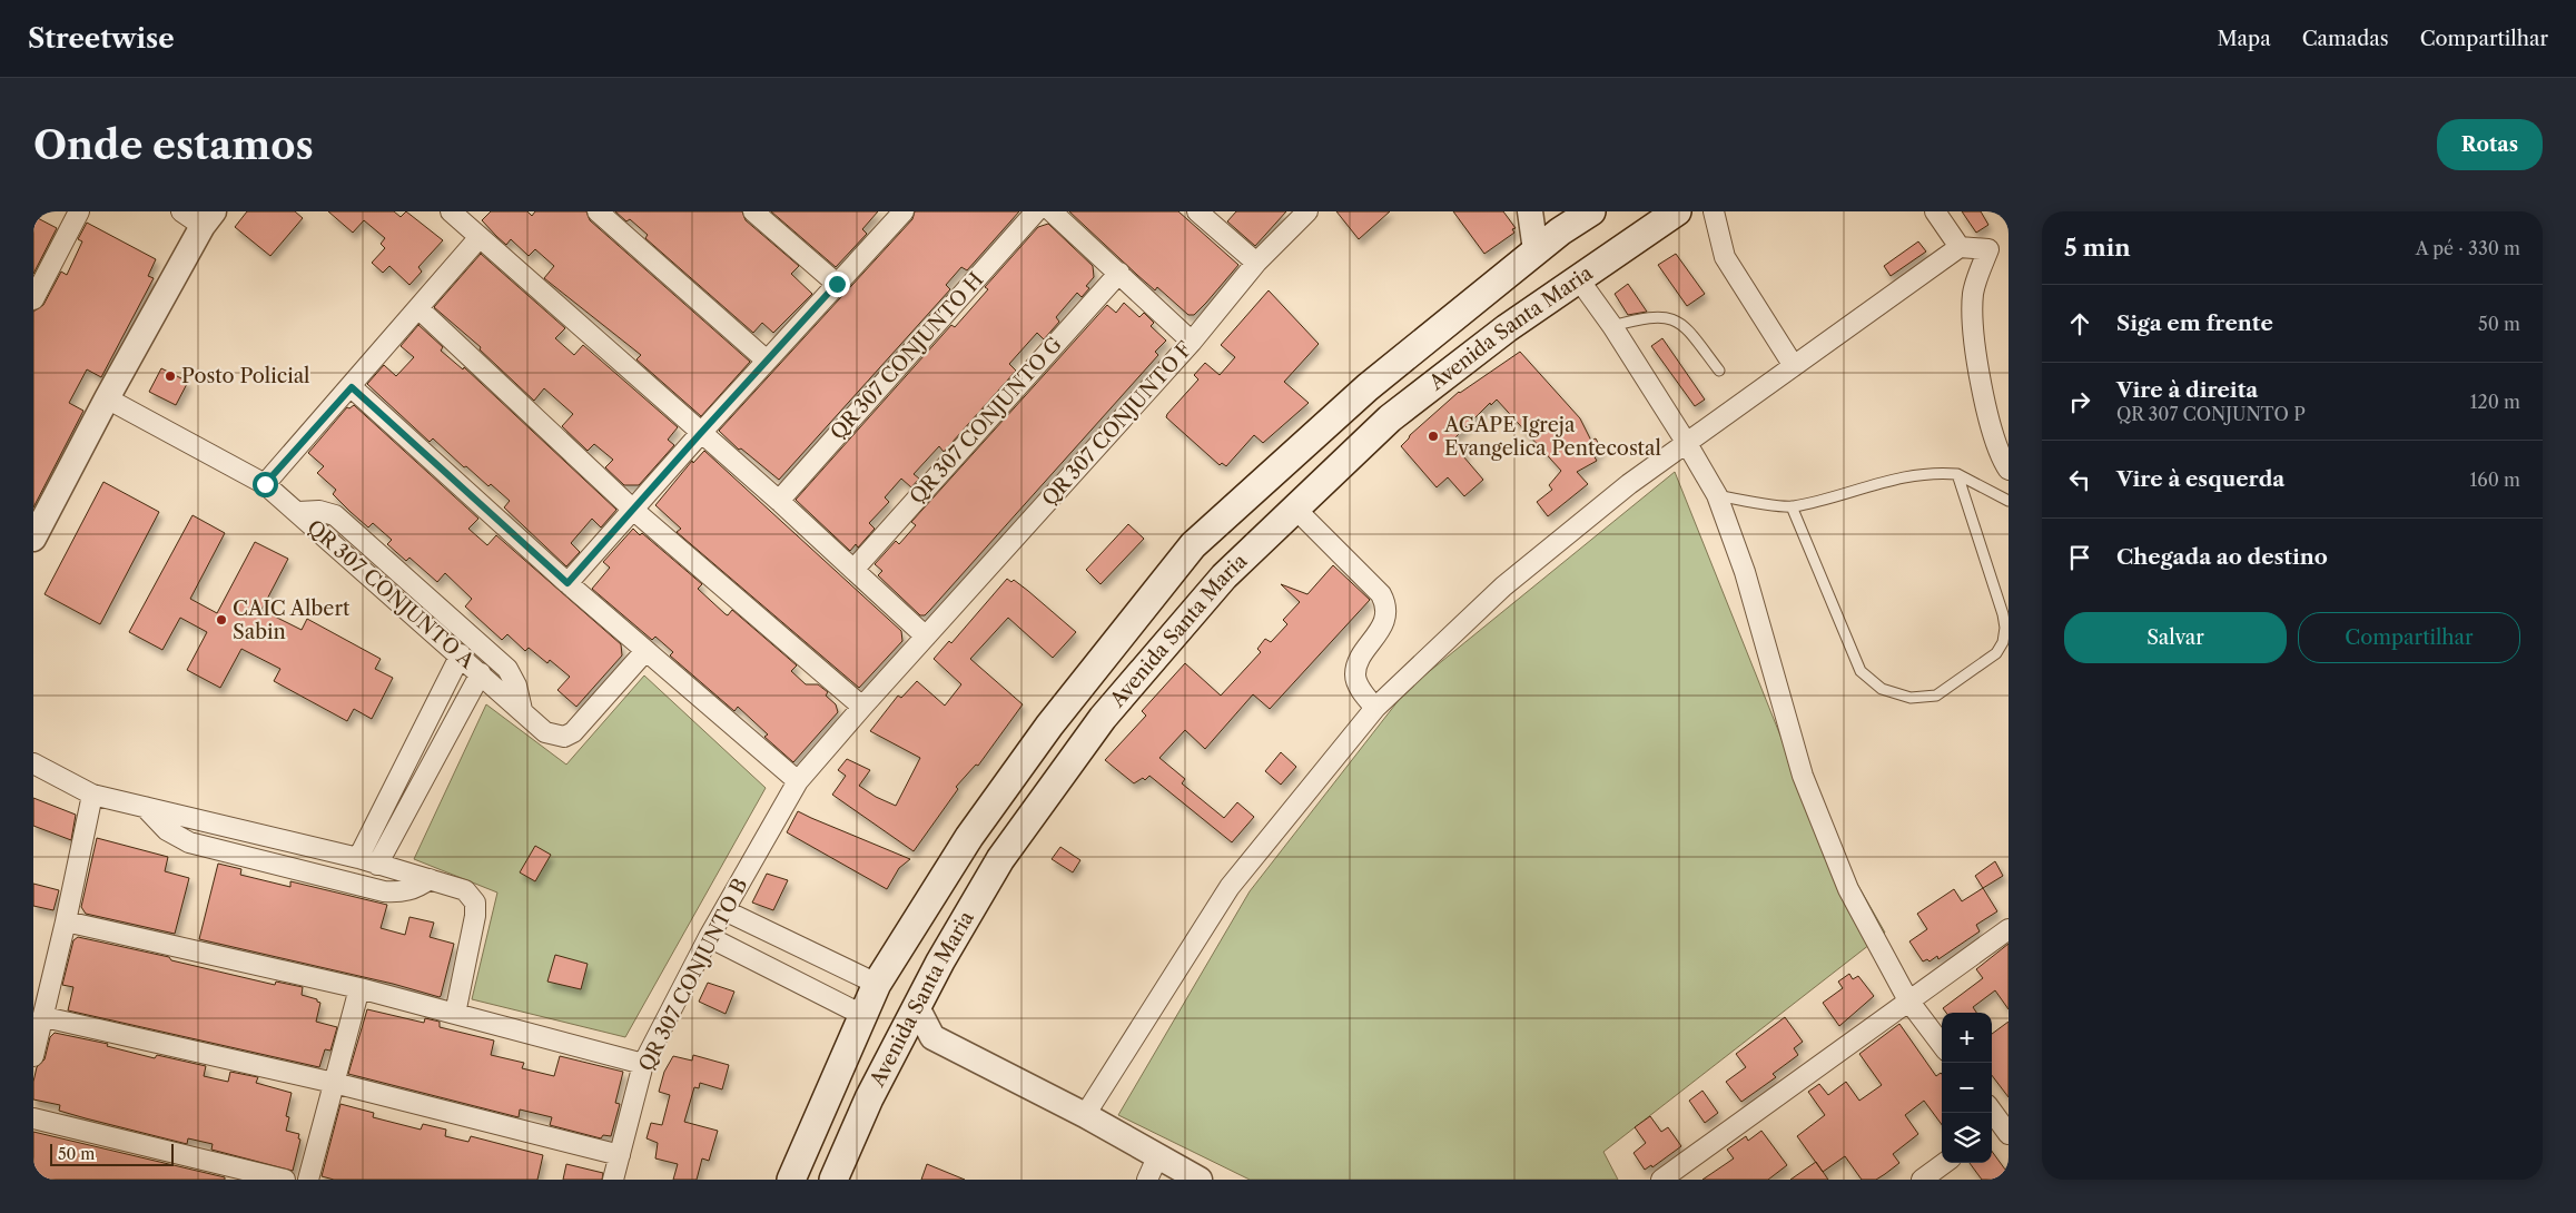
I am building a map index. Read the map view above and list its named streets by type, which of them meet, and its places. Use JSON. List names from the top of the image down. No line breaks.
{"streets":{"main road":["Avenida Santa Maria"],"street":["QR 307 CONJUNTO H","QR 307 CONJUNTO G","QR 307 CONJUNTO F","QR 307 CONJUNTO A","QR 307 CONJUNTO B"]},"crossings":[["QR 307 CONJUNTO F","QR 307 CONJUNTO B"]],"places":["Posto Policial","AGAPE Igreja Evangelica Pentecostal","CAIC Albert Sabin"],"scale_bar":"50 m","page":{"header":"Streetwise","nav":["Mapa","Camadas","Compartilhar"],"buttons":["Rotas",["Salvar","Compartilhar"]],"title":"Onde estamos","heading":["5 min","A pé · 330 m"],"list":[["Siga em frente","50 m"],["Vire à direita","QR 307 CONJUNTO P","120 m"],["Vire à esquerda","160 m"],"Chegada ao destino"],"map_buttons":["+","−"],"scale":"50 m"}}
